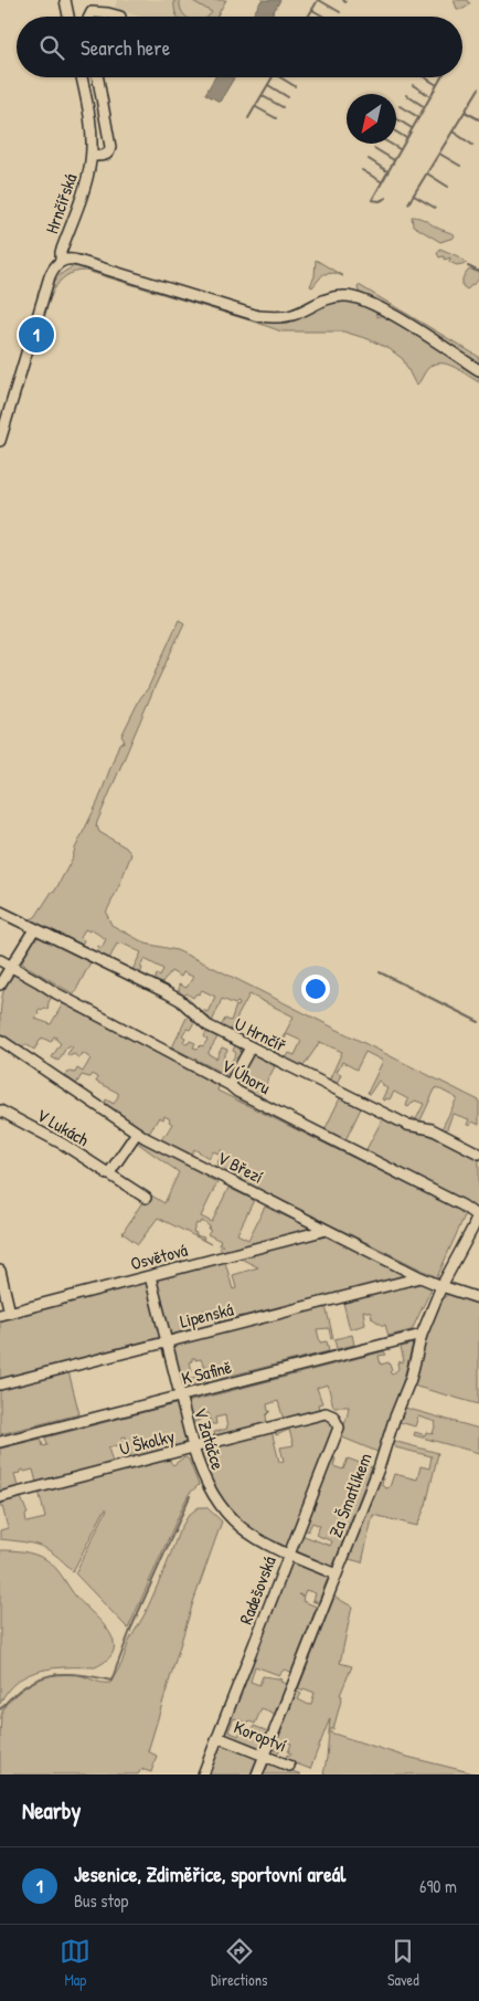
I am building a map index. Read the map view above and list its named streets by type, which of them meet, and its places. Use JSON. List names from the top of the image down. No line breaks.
{"streets":{"street":["Hrnčířská","U Hrnčíř","V Úhoru","V Lukách","V Březí","Osvětová","Lipenská","K Safině","V Zatáčce","U Školky","Za Šmatlíkem","Radešovská","Koroptví"]},"crossings":[["V Úhoru","Za Šmatlíkem"],["V Březí","Osvětová"],["V Březí","Lipenská"],["V Březí","Za Šmatlíkem"],["Osvětová","V Zatáčce"],["Lipenská","V Zatáčce"],["K Safině","V Zatáčce"],["K Safině","Za Šmatlíkem"],["V Zatáčce","U Školky"],["V Zatáčce","Za Šmatlíkem"],["V Zatáčce","Radešovská"],["U Školky","Radešovská"],["Za Šmatlíkem","Koroptví"],["Radešovská","Koroptví"]],"north":"bottom left","page":{"search":"Search here","pins":"1","heading":"Nearby","list":[{"mark":"1","name":"Jesenice, Zdiměřice, sportovní areál","note":"Bus stop","value":"690 m"}],"nav":["Map","Directions","Saved"]}}
